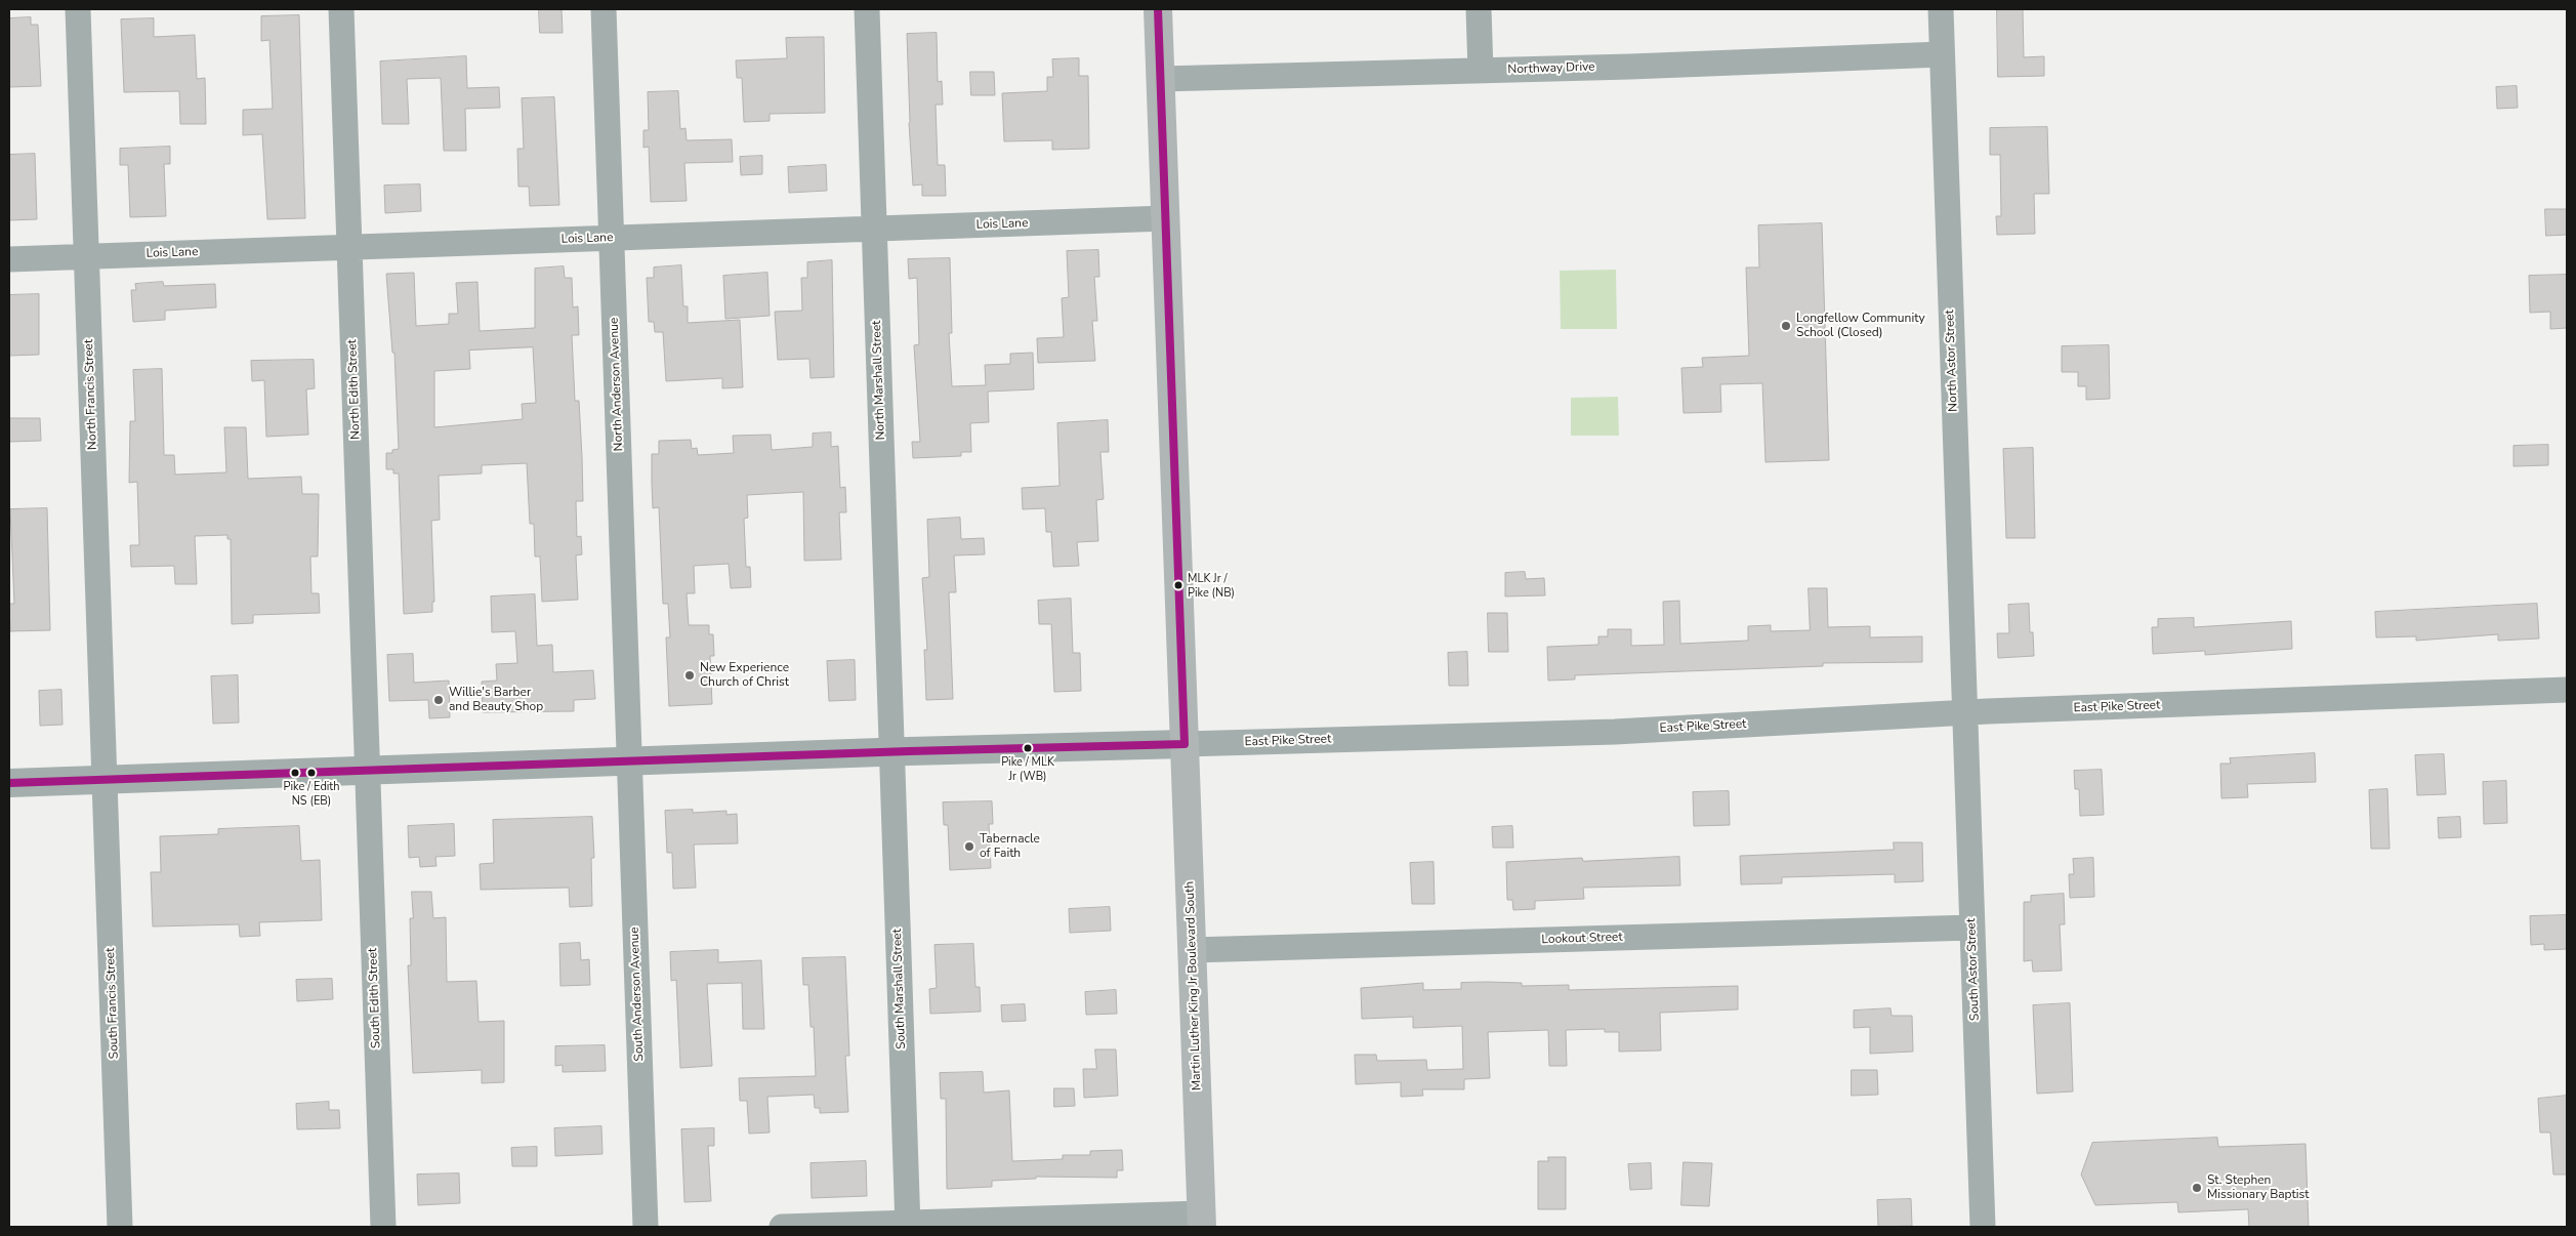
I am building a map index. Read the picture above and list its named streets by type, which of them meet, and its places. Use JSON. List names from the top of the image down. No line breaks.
{"streets":{"main road":["Martin Luther King Jr Boulevard South"],"street":["Northway Drive","Lois Lane","North Astor Street","North Marshall Street","North Anderson Avenue","North Edith Street","North Francis Street","East Pike Street","Lookout Street","South Astor Street","South Marshall Street","South Anderson Avenue","South Edith Street","South Francis Street"]},"crossings":[["Northway Drive","North Astor Street"],["Northway Drive","Martin Luther King Jr Boulevard South"],["Lois Lane","North Marshall Street"],["Lois Lane","North Anderson Avenue"],["Lois Lane","North Edith Street"],["Lois Lane","North Francis Street"],["Lois Lane","Martin Luther King Jr Boulevard South"],["North Astor Street","East Pike Street"],["North Astor Street","South Astor Street"],["North Marshall Street","East Pike Street"],["North Marshall Street","South Marshall Street"],["North Anderson Avenue","East Pike Street"],["North Anderson Avenue","South Anderson Avenue"],["North Edith Street","East Pike Street"],["North Edith Street","South Edith Street"],["North Francis Street","East Pike Street"],["North Francis Street","South Francis Street"],["East Pike Street","South Astor Street"],["East Pike Street","Martin Luther King Jr Boulevard South"],["East Pike Street","South Marshall Street"],["East Pike Street","South Anderson Avenue"],["East Pike Street","South Edith Street"],["East Pike Street","South Francis Street"],["Lookout Street","South Astor Street"],["Lookout Street","Martin Luther King Jr Boulevard South"]],"places":["Longfellow Community School (Closed)","MLK Jr / Pike (NB)","New Experience Church of Christ","Willie's Barber and Beauty Shop","Pike / MLK Jr (WB)","Pike / Edith NS (EB)","Tabernacle of Faith","St. Stephen Missionary Baptist"]}
